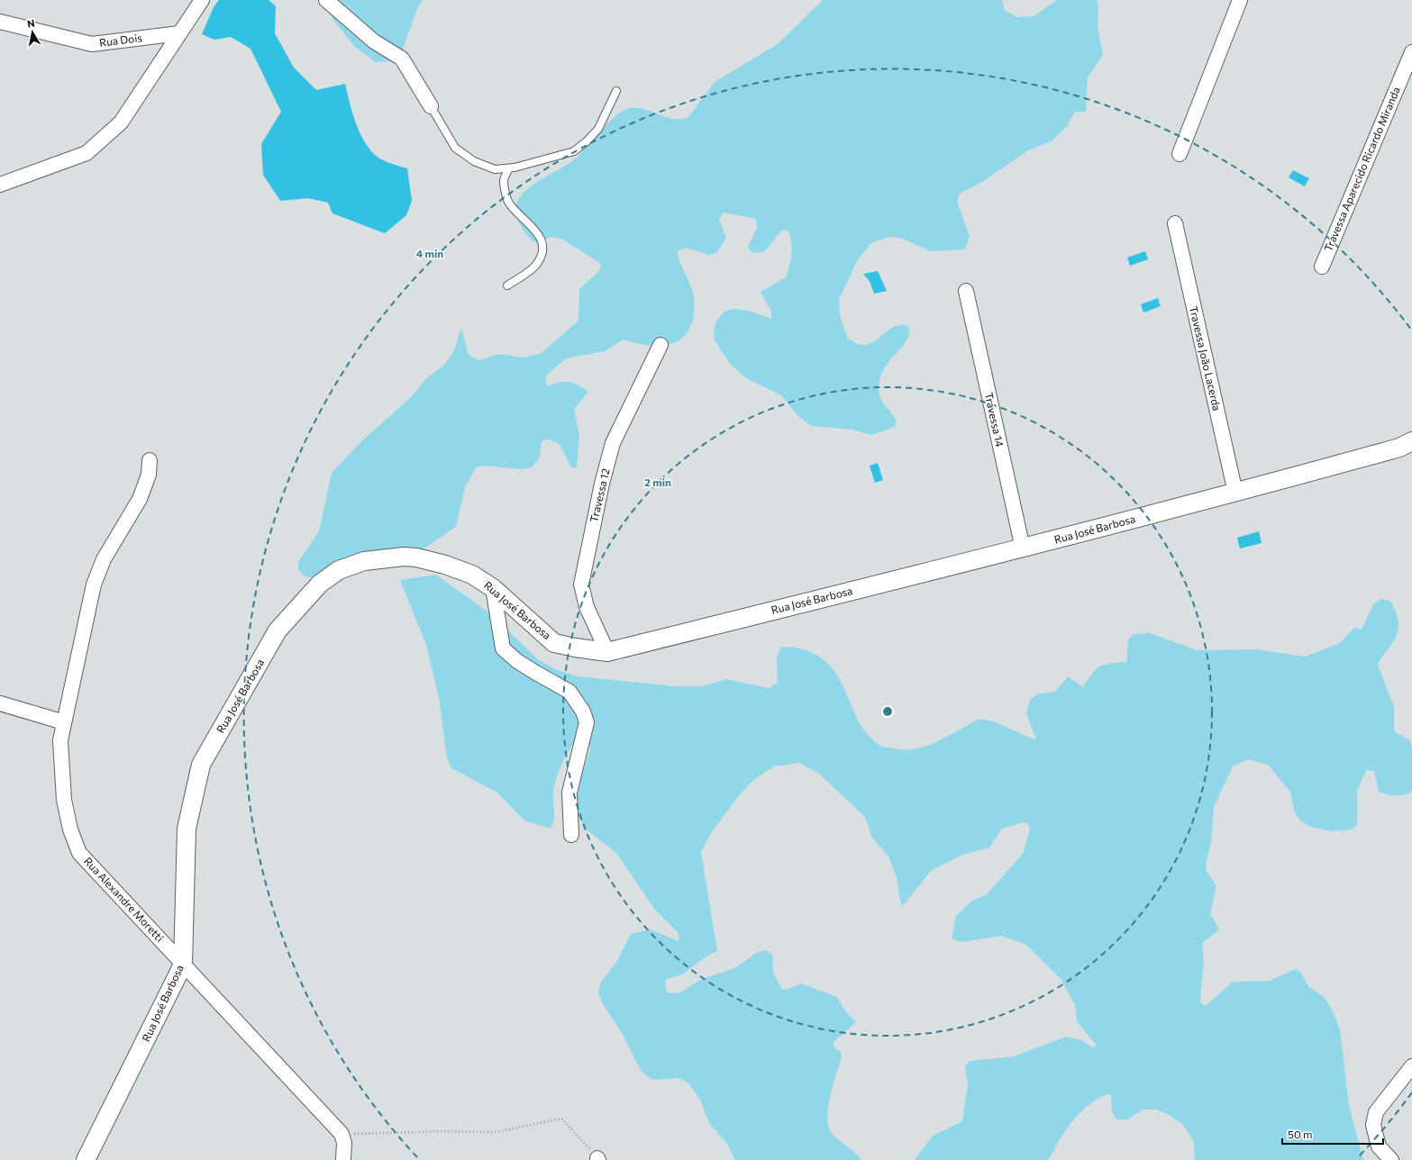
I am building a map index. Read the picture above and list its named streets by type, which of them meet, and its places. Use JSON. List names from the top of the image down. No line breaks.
{"streets":{"street":["Rua Dois","Travessa Aparecido Ricardo Miranda","Travessa João Lacerda","Travessa 14","Travessa 12","Rua José Barbosa","Rua Alexandre Moretti"]},"crossings":[["Travessa João Lacerda","Rua José Barbosa"],["Travessa 14","Rua José Barbosa"],["Travessa 12","Rua José Barbosa"],["Rua José Barbosa","Rua Alexandre Moretti"]],"scale_bar":"50 m","north":"top","rings":["4 min","2 min"]}
